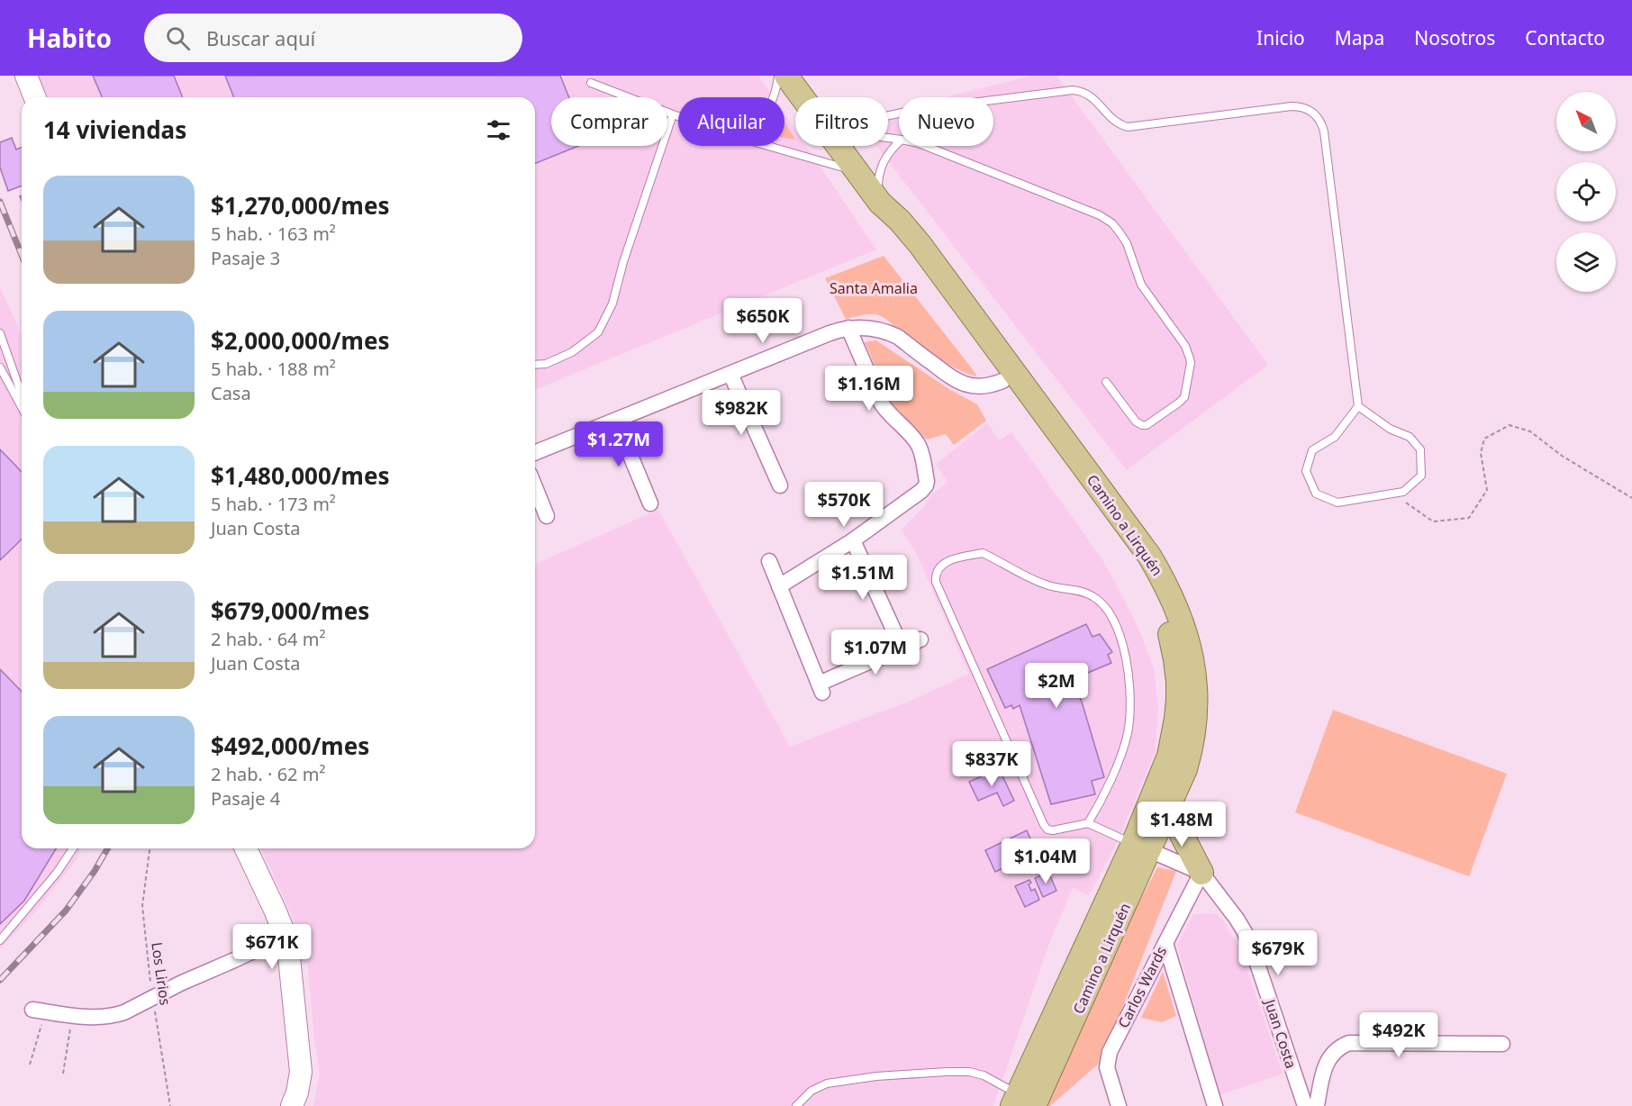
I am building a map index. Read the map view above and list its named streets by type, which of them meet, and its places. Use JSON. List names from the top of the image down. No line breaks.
{"streets":{"main road":["Camino a Lirquén"],"street":["Carlos Wards","Juan Costa"],"path":["Los Lirios"]},"crossings":[["Camino a Lirquén","Juan Costa"],["Carlos Wards","Juan Costa"]],"parks":["Santa Amalia"],"north":"top left","page":{"header":"Habito","search":"Buscar aquí","nav":["Inicio","Mapa","Nosotros","Contacto"],"chip":["Comprar","Alquilar","Filtros","Nuevo"],"heading":"14 viviendas","list":[{"name":"$1,270,000/mes","note":"5 hab. · 163 m² · Pasaje 3"},{"name":"$2,000,000/mes","note":"5 hab. · 188 m² · Casa"},{"name":"$1,480,000/mes","note":"5 hab. · 173 m² · Juan Costa"},{"name":"$679,000/mes","note":"2 hab. · 64 m² · Juan Costa"},{"name":"$492,000/mes","note":"2 hab. · 62 m² · Pasaje 4"}],"price":["$650K","$1.16M","$982K","$1.27M","$570K","$1.51M","$1.07M","$2M","$837K","$1.48M","$1.04M","$671K","$679K","$492K"]}}
